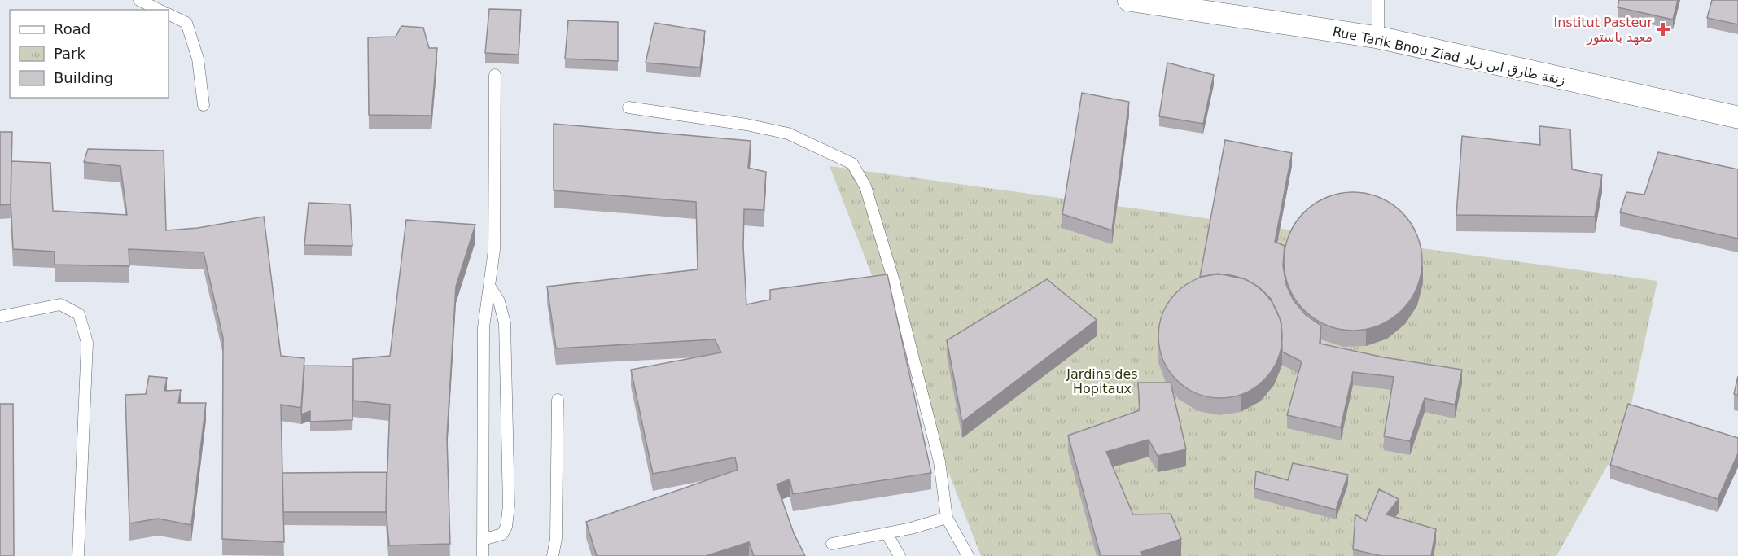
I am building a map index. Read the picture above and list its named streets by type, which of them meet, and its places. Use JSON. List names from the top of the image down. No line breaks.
{"streets":{"street":["Rue Tarik Bnou Ziad زنقة طارق ابن زياد"]},"parks":["Jardins des Hopitaux"],"places":{"health":["Institut Pasteur معهد باستور"]},"legend":["Road","Park","Building"]}
